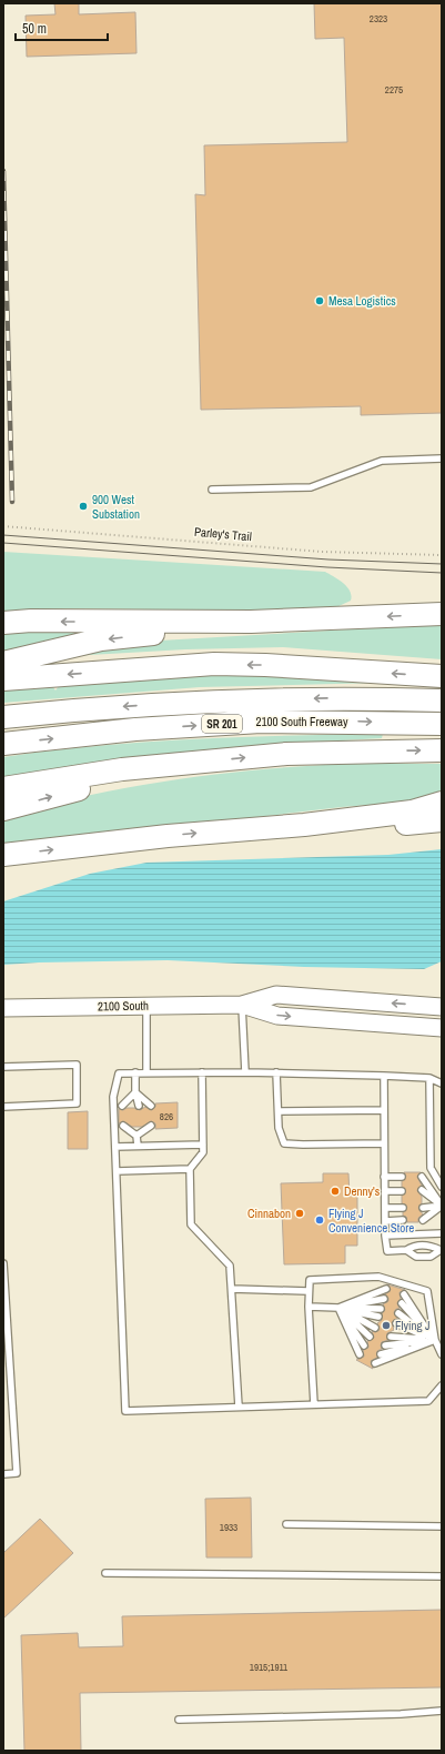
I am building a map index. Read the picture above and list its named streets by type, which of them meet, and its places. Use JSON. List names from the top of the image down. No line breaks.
{"streets":{"highway":["2100 South Freeway","SR 201"],"main road":["2100 South"],"path":["Parley's Trail"]},"places":["Mesa Logistics","900 West Substation","Denny's","Cinnabon","Flying J Convenience Store","Flying J"],"house_numbers":["2323","2275","826","1933","1915;1911"],"scale_bar":"50 m"}
